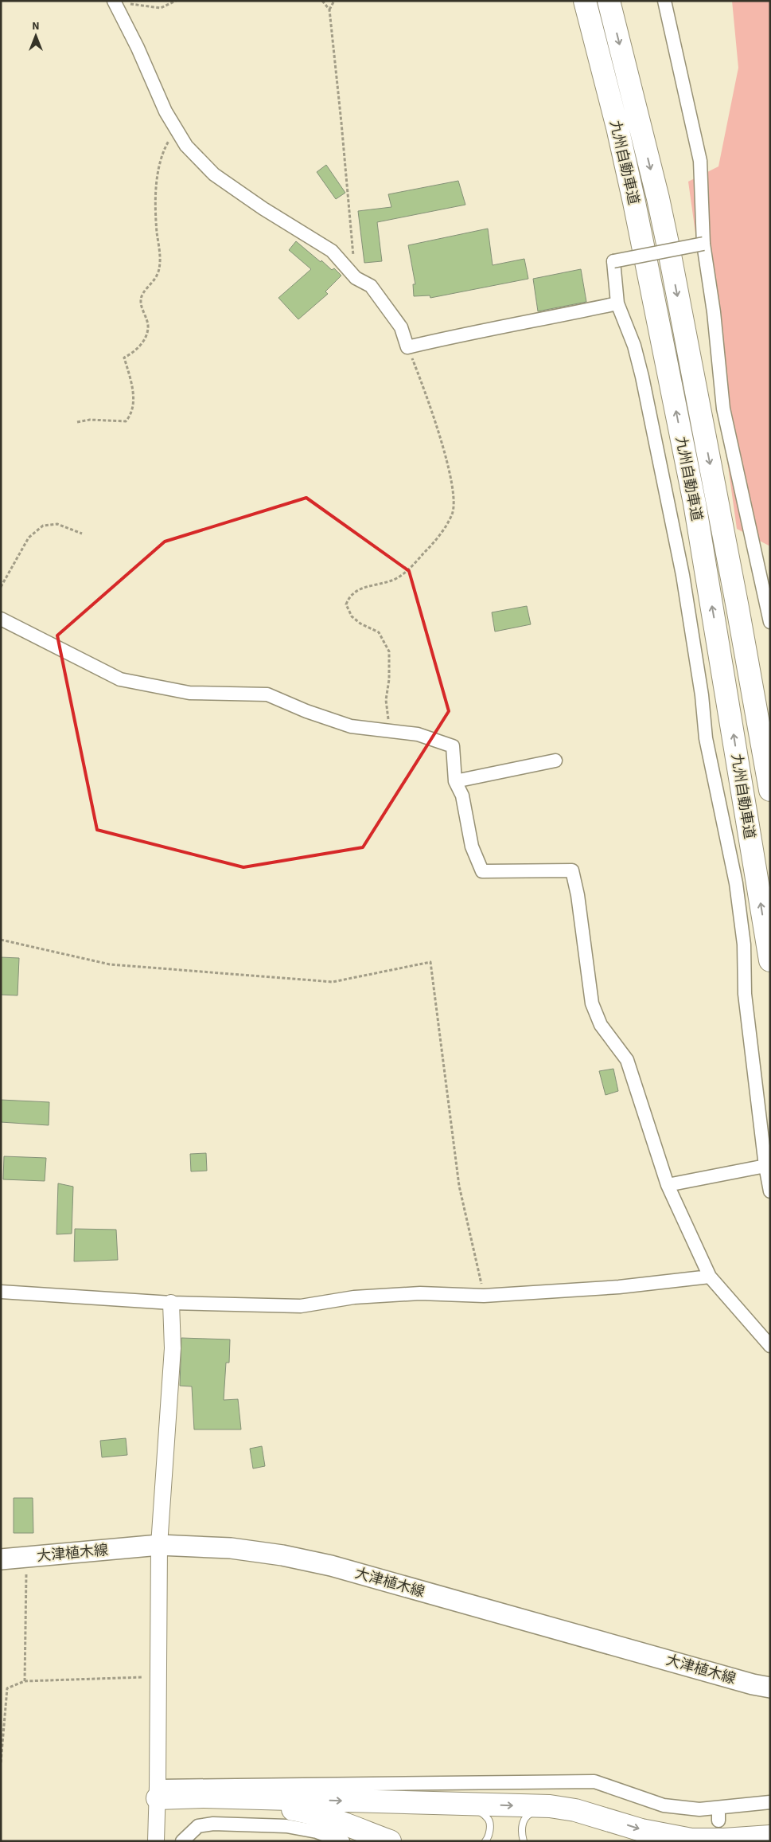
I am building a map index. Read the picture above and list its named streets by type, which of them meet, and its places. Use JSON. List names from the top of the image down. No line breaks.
{"streets":{"highway":["九州自動車道"],"main road":["大津植木線"]},"north":"top"}
